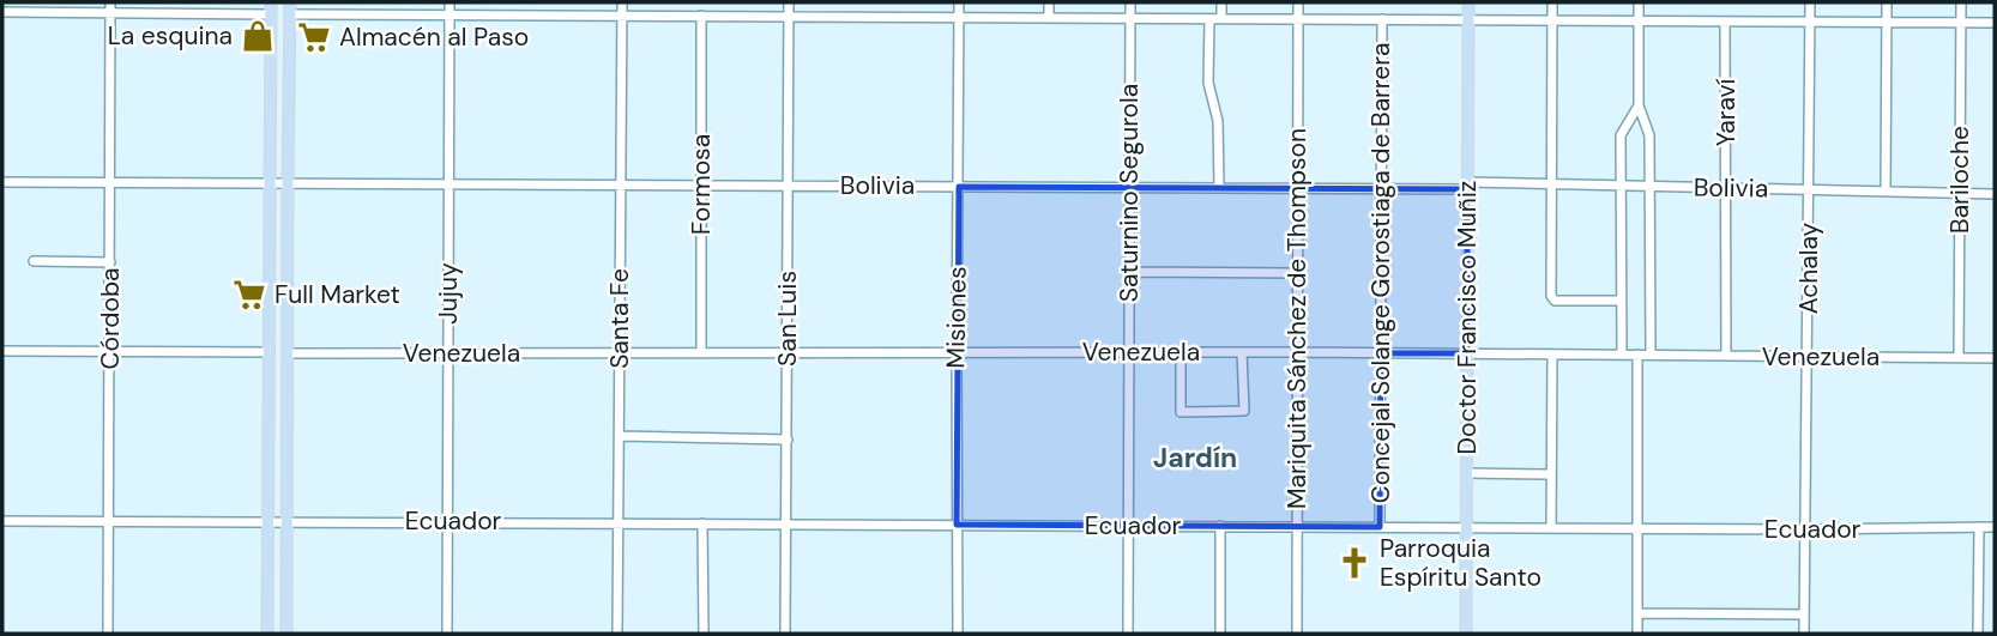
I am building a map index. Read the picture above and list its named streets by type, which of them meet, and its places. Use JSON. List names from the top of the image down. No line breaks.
{"streets":{"main road":["Doctor Francisco Muñiz"],"street":["Yaraví","Bariloche","Formosa","Bolivia","Saturnino Segurola","Achalay","Concejal Solange Gorostiaga de Barrera","Jujuy","Misiones","Córdoba","Santa Fe","San Luis","Mariquita Sánchez de Thompson","Venezuela","Ecuador"]},"crossings":[["Yaraví","Bolivia"],["Yaraví","Venezuela"],["Bariloche","Bolivia"],["Bariloche","Venezuela"],["Formosa","Bolivia"],["Formosa","Venezuela"],["Bolivia","Saturnino Segurola"],["Bolivia","Achalay"],["Bolivia","Concejal Solange Gorostiaga de Barrera"],["Bolivia","Jujuy"],["Bolivia","Misiones"],["Bolivia","Doctor Francisco Muñiz"],["Bolivia","Córdoba"],["Bolivia","Santa Fe"],["Bolivia","San Luis"],["Bolivia","Mariquita Sánchez de Thompson"],["Saturnino Segurola","Venezuela"],["Saturnino Segurola","Ecuador"],["Achalay","Venezuela"],["Achalay","Ecuador"],["Concejal Solange Gorostiaga de Barrera","Venezuela"],["Concejal Solange Gorostiaga de Barrera","Ecuador"],["Jujuy","Venezuela"],["Jujuy","Ecuador"],["Misiones","Venezuela"],["Misiones","Ecuador"],["Doctor Francisco Muñiz","Venezuela"],["Doctor Francisco Muñiz","Ecuador"],["Córdoba","Ecuador"],["Santa Fe","Venezuela"],["Santa Fe","Ecuador"],["San Luis","Venezuela"],["San Luis","Ecuador"],["Mariquita Sánchez de Thompson","Venezuela"],["Mariquita Sánchez de Thompson","Ecuador"]],"districts":["Jardín"],"places":{"shop":["La esquina"],"supermarket":["Almacén al Paso","Full Market"],"church":["Parroquia Espíritu Santo"]}}
